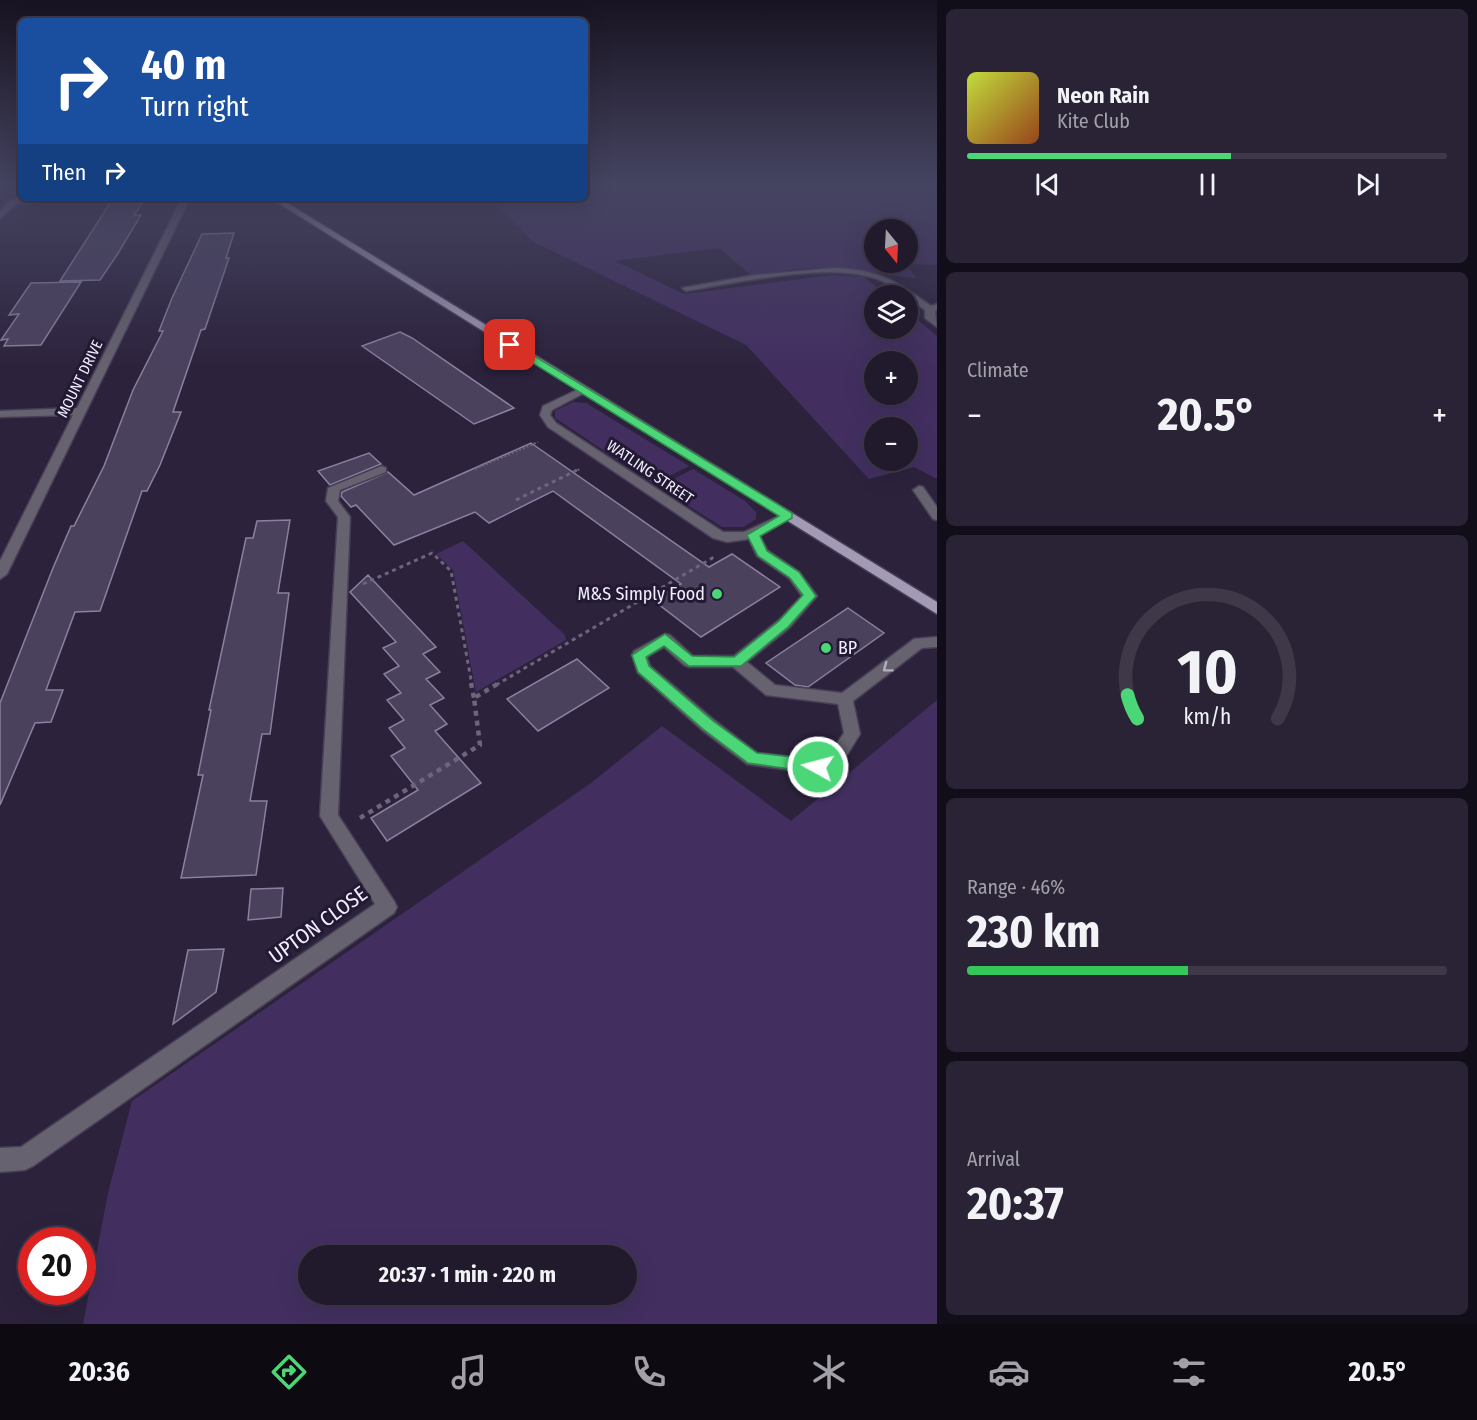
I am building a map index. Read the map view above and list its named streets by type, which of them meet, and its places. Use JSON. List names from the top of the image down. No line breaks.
{"streets":{"main road":["WATLING STREET"],"street":["MOUNT DRIVE","UPTON CLOSE"]},"places":["M&S Simply Food","BP"],"north":"bottom","page":{"turn":["40 m","Turn right"],"song":["Neon Rain","Kite Club"],"then":"Then","map_buttons":["+","−"],"tile":["Climate",["Range · 46%","230 km"],["Arrival","20:37"]],"heat":["−","20.5°","+"],"limit":"20","trip":"20:37 · 1 min · 220 m","tabs":["20:36","20.5°"],"gauge":["10","km/h"]}}
